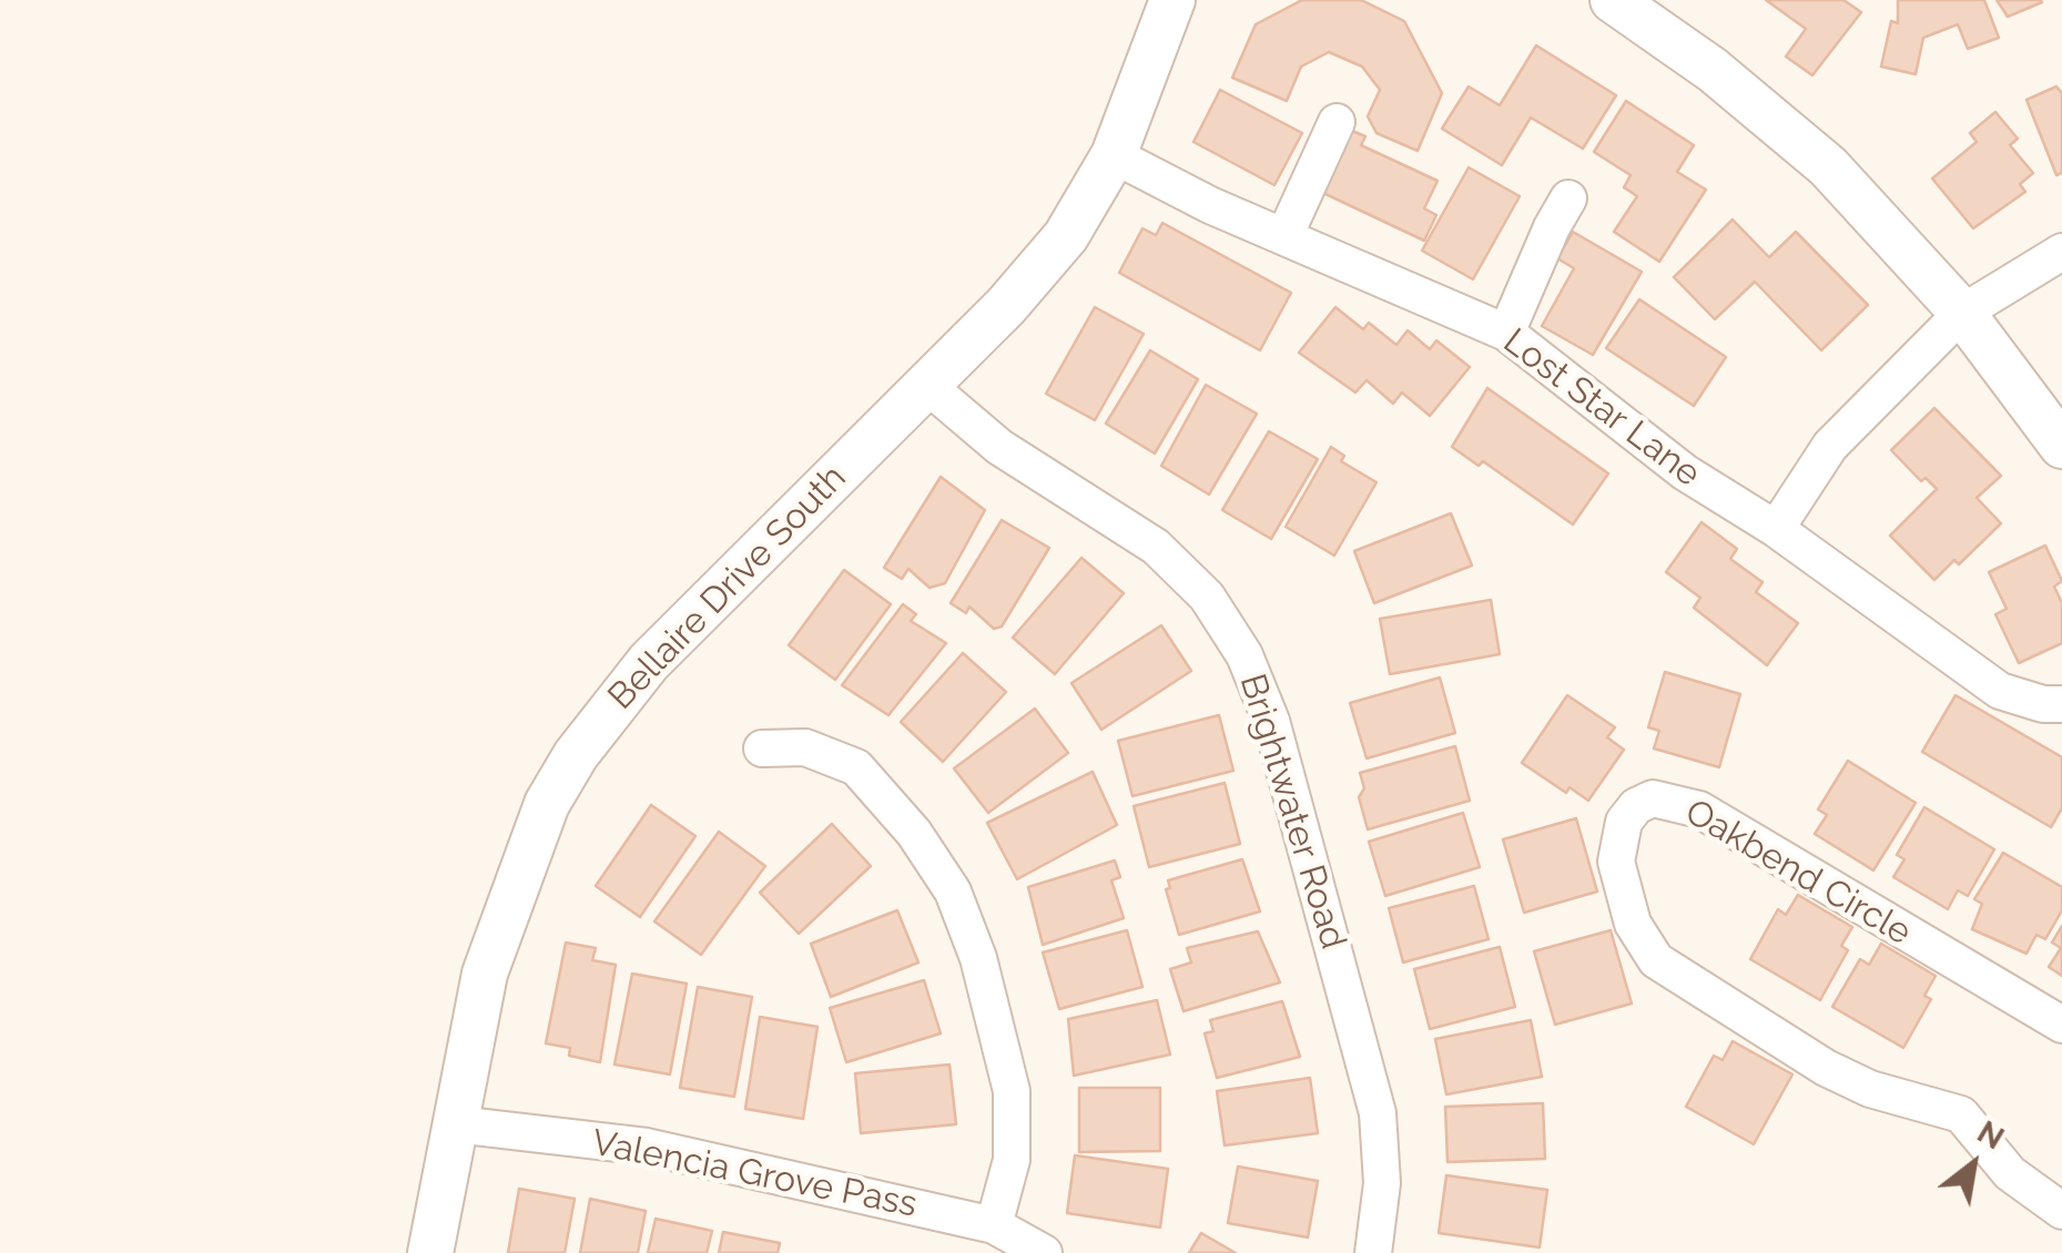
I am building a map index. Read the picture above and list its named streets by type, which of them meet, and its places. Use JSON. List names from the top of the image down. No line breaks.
{"streets":{"street":["Lost Star Lane","Bellaire Drive South","Brightwater Road","Oakbend Circle","Valencia Grove Pass"]},"crossings":[["Lost Star Lane","Bellaire Drive South"],["Bellaire Drive South","Brightwater Road"],["Bellaire Drive South","Valencia Grove Pass"]],"north":"top right"}
